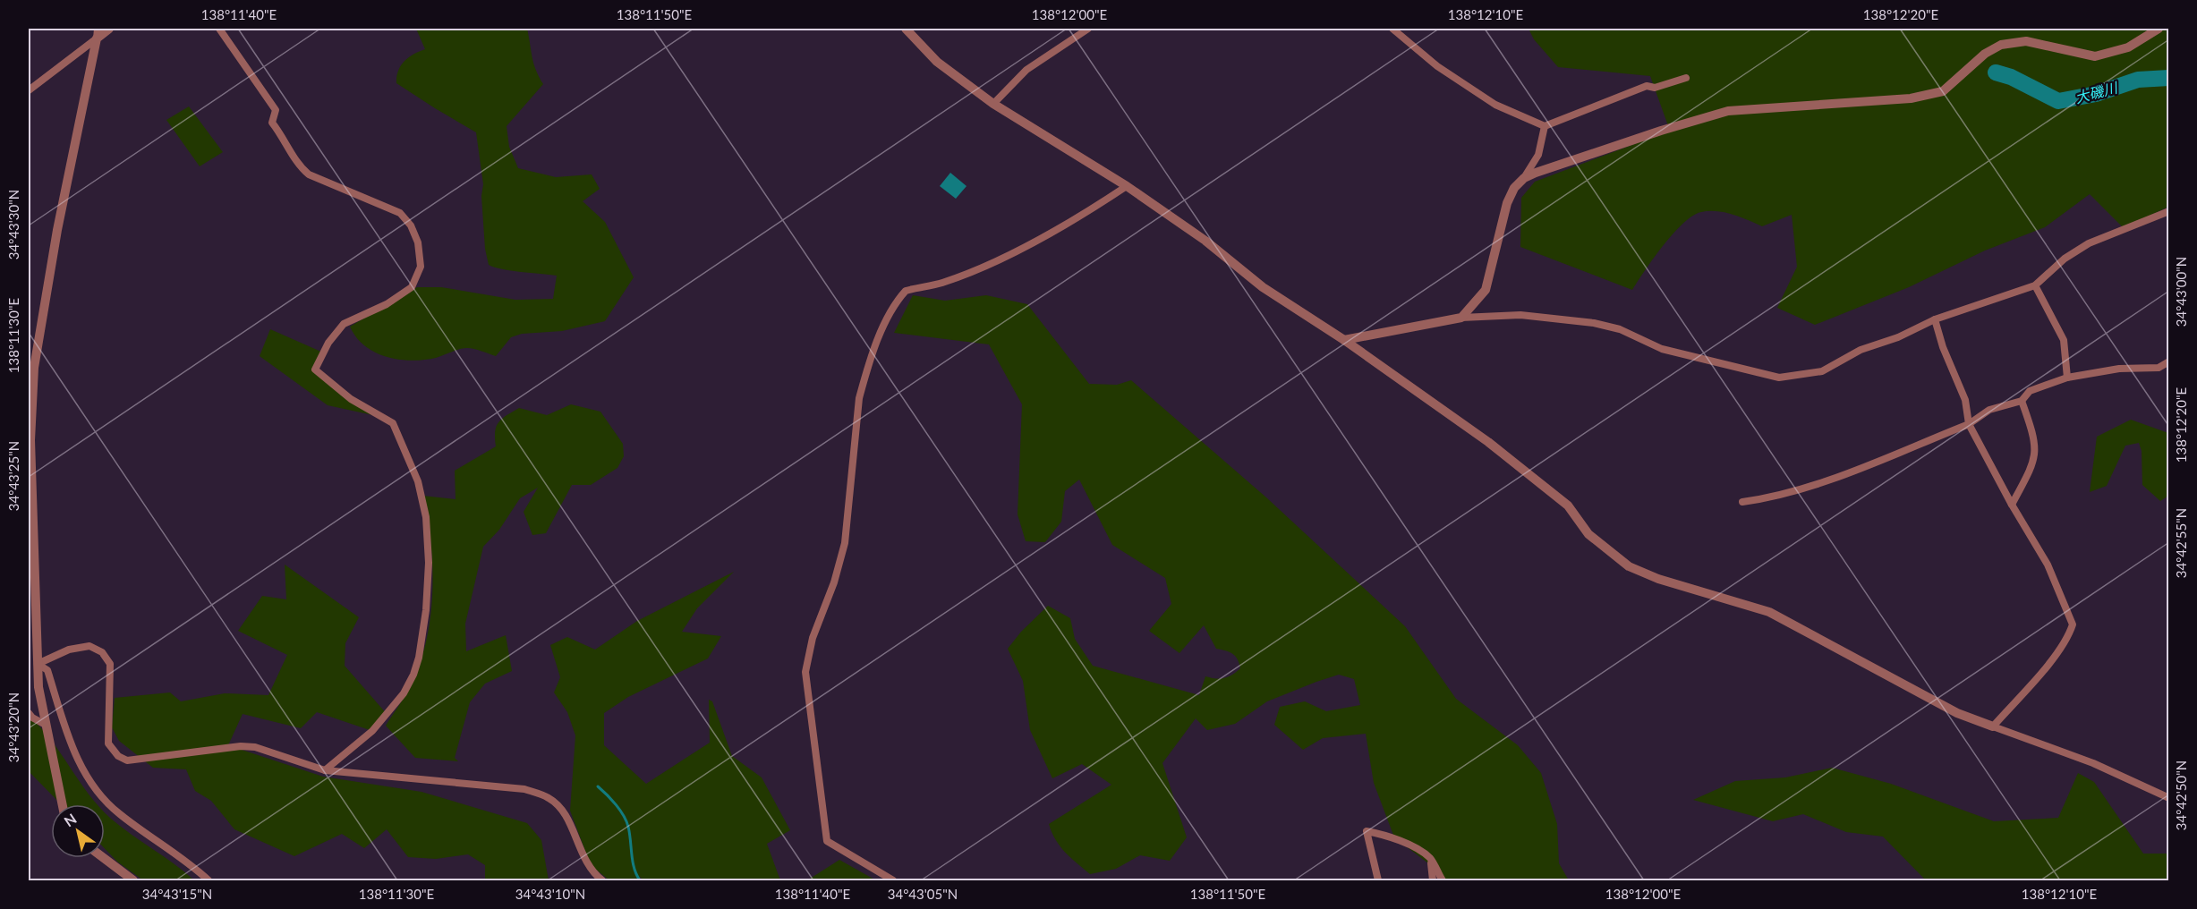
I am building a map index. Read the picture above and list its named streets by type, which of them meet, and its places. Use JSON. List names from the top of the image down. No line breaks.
{"water":["大磯川"],"north":"top left","coordinates":["138°11'40\"E","138°11'50\"E","138°12'00\"E","138°12'10\"E","138°12'20\"E","34°43'30\"N","34°43'00\"N","138°11'30\"E","34°43'25\"N","34°42'55\"N","34°43'20\"N","34°42'50\"N","34°43'15\"N","34°43'10\"N","34°43'05\"N"]}
